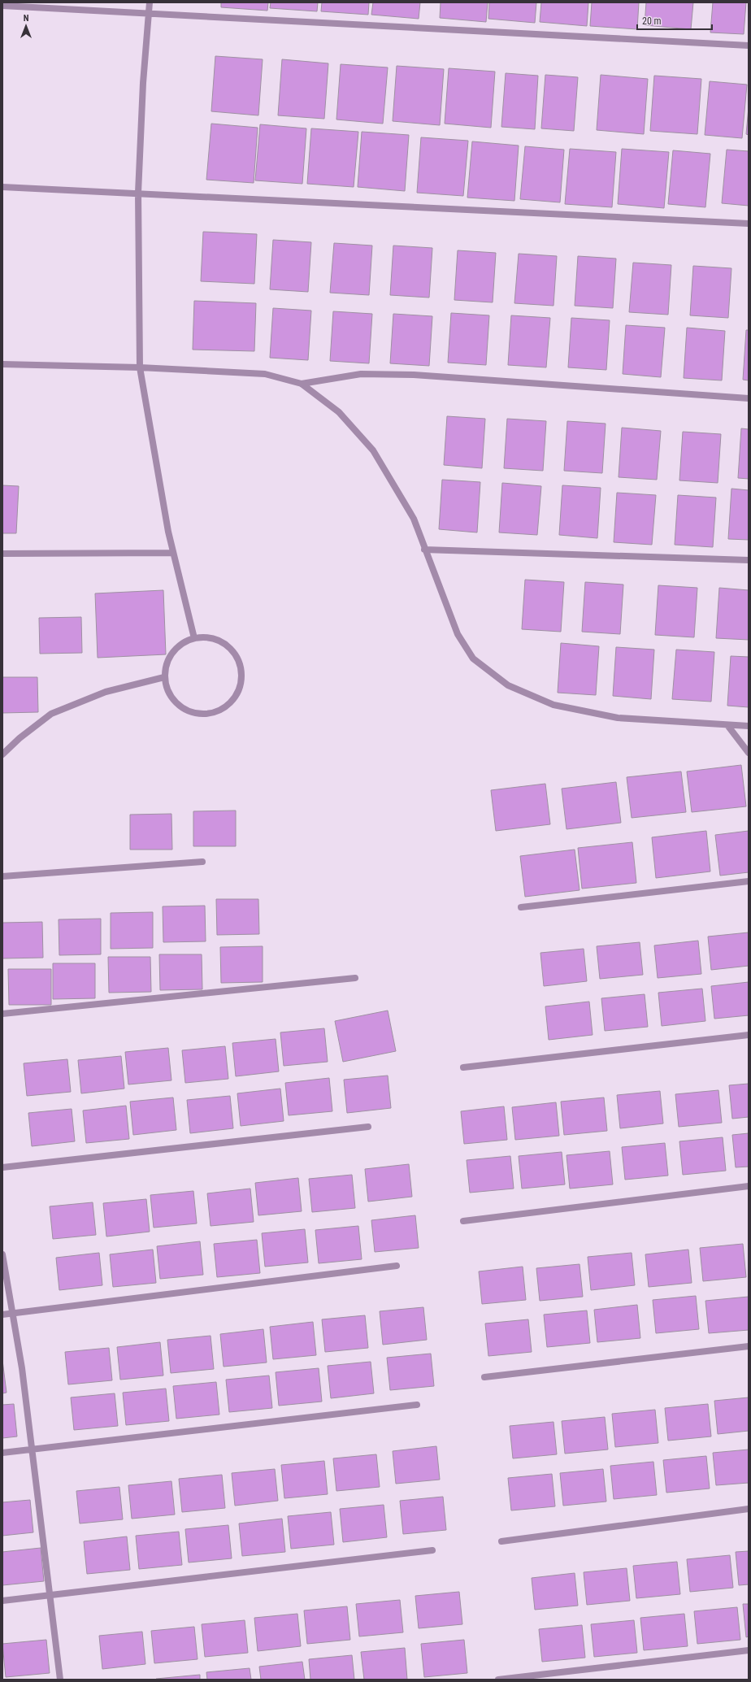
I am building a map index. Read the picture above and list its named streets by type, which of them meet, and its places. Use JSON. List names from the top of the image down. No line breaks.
{"scale_bar":"20 m","north":"top"}
